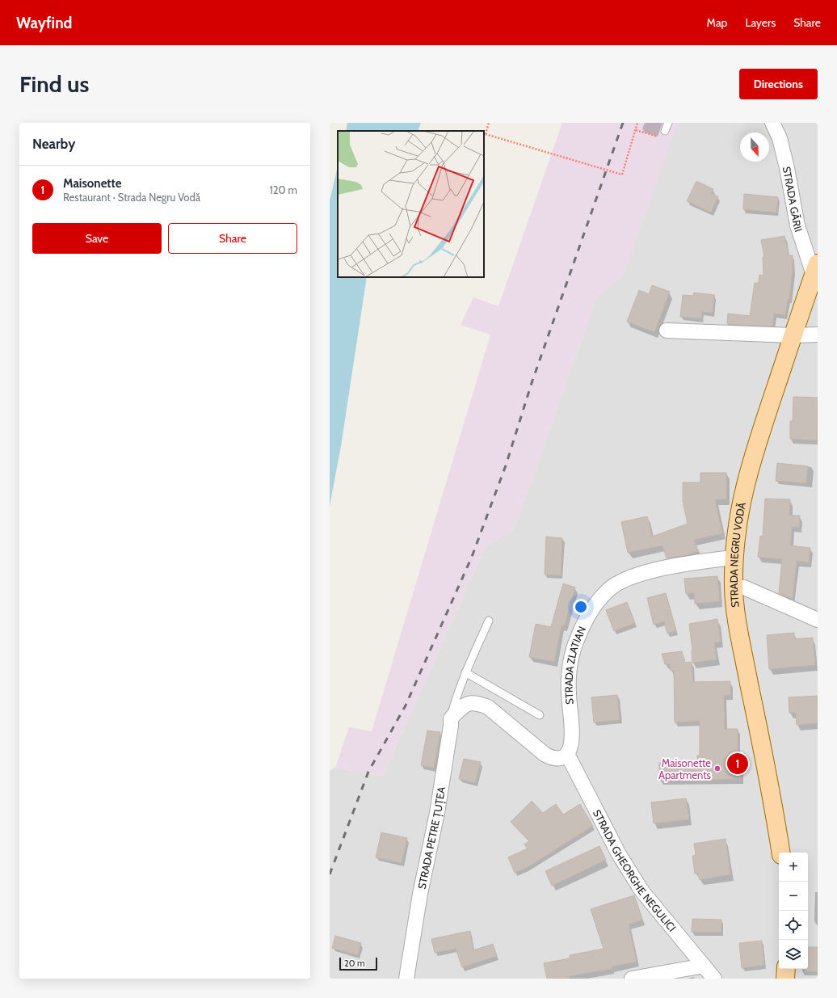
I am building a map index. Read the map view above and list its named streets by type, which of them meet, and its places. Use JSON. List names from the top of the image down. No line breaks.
{"streets":{"main road":["STRADA NEGRU VODĂ"],"street":["STRADA GĂRII","STRADA ZLATIAN","STRADA PETRE ȚUȚEA","STRADA GHEORGHE NEGULICI"]},"crossings":[["STRADA GĂRII","STRADA NEGRU VODĂ"],["STRADA NEGRU VODĂ","STRADA ZLATIAN"],["STRADA ZLATIAN","STRADA GHEORGHE NEGULICI"]],"places":["Maisonette Apartments"],"scale_bar":"20 m","north":"bottom","page":{"header":"Wayfind","nav":["Map","Layers","Share"],"buttons":["Directions",["Save","Share"]],"title":"Find us","heading":"Nearby","list":[{"mark":"1","name":"Maisonette","note":"Restaurant · Strada Negru Vodă","value":"120 m"}],"pins":"1","map_buttons":["+","−"],"scale":"20 m"}}
